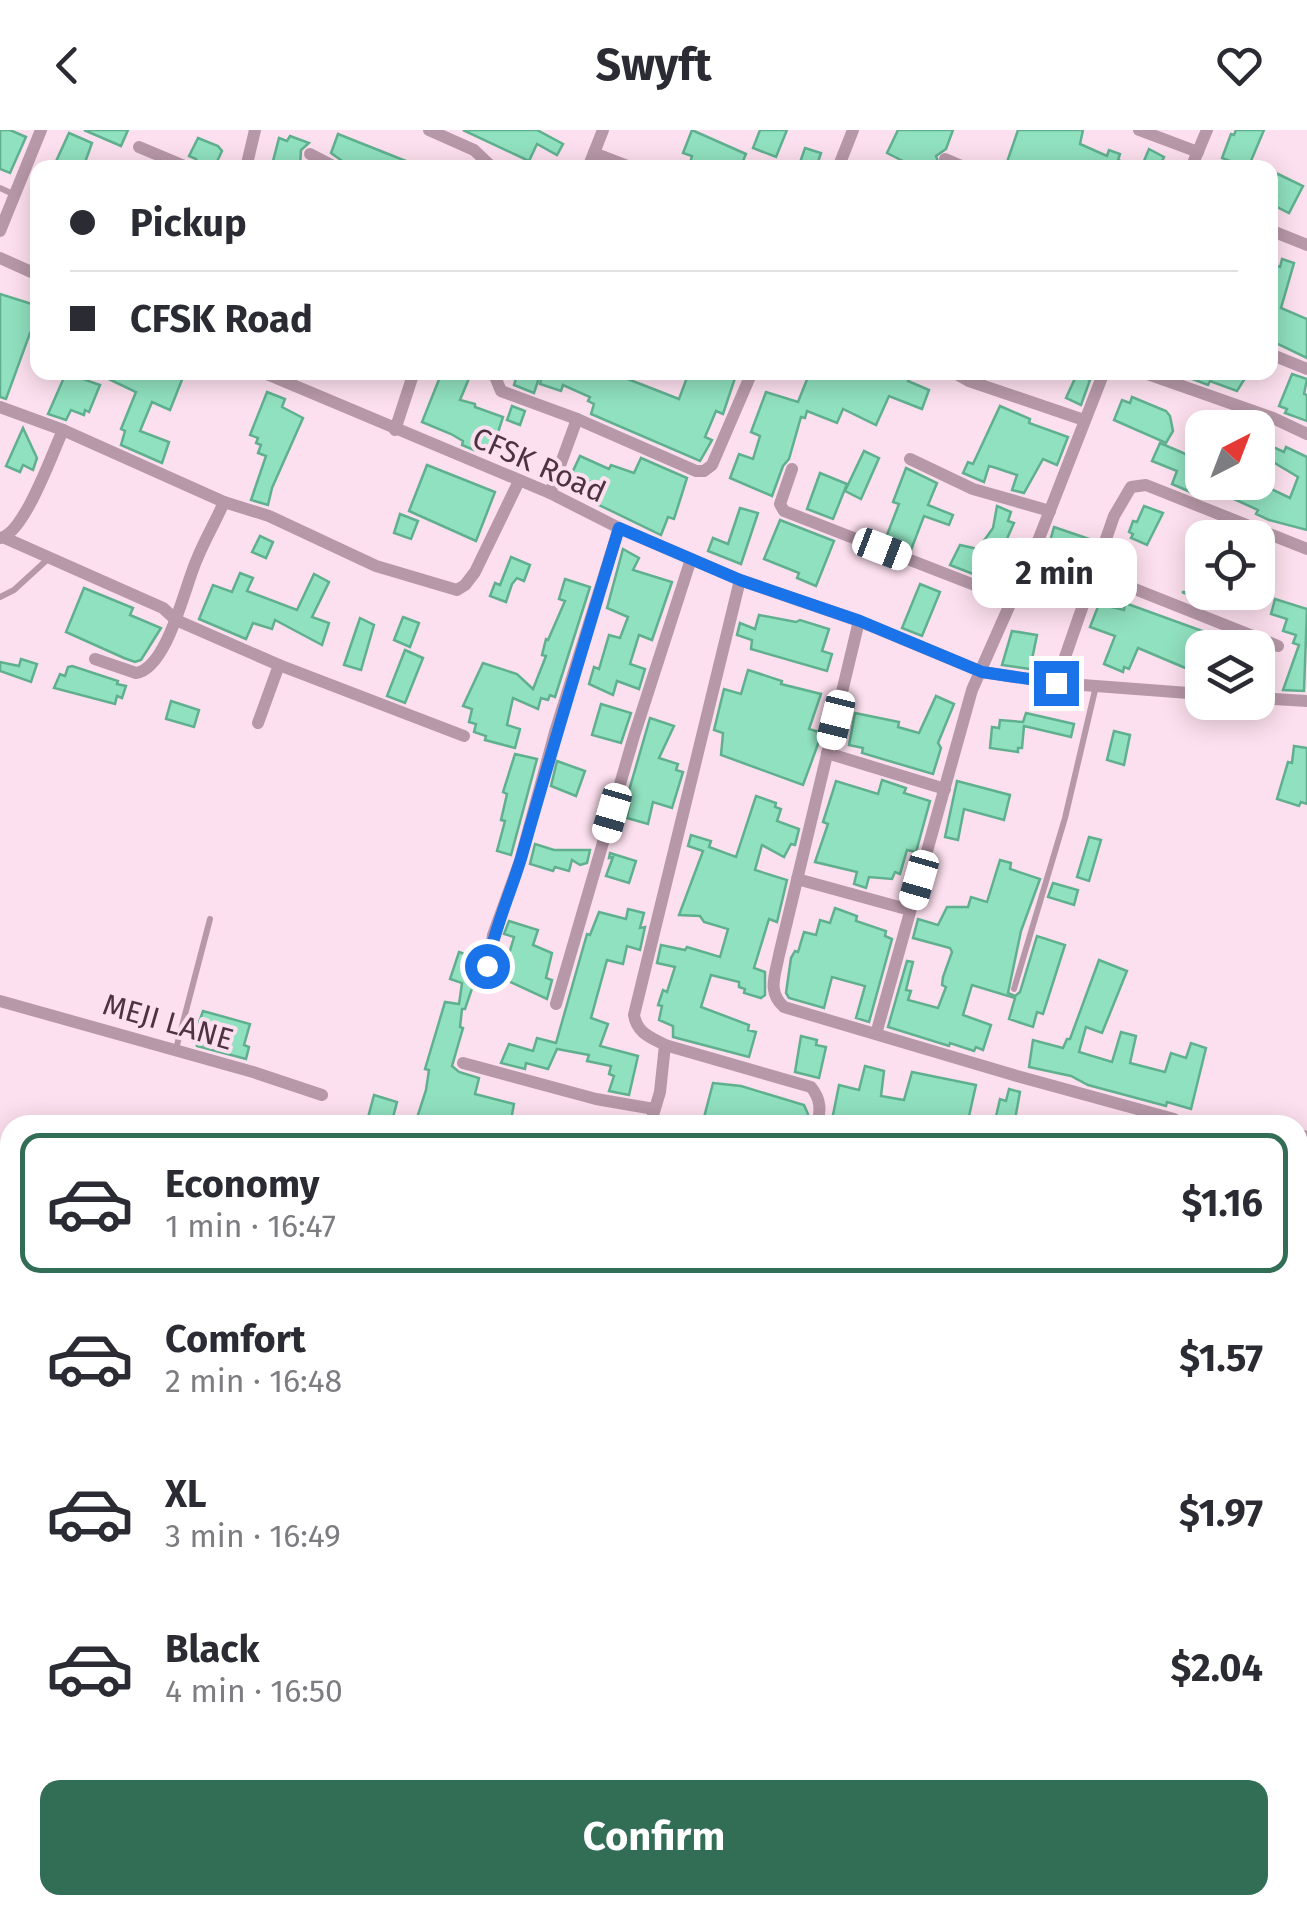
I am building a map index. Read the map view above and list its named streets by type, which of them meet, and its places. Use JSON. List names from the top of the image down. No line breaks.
{"streets":{"street":["CFSK Road","MEJI LANE"]},"north":"top right","page":{"header":"Swyft","banner":["Pickup","CFSK Road"],"bubble":"2 min","list":[{"name":"Economy","note":"1 min · 16:47","value":"$1.16"},{"name":"Comfort","note":"2 min · 16:48","value":"$1.57"},{"name":"XL","note":"3 min · 16:49","value":"$1.97"},{"name":"Black","note":"4 min · 16:50","value":"$2.04"}],"buttons":"Confirm"}}
